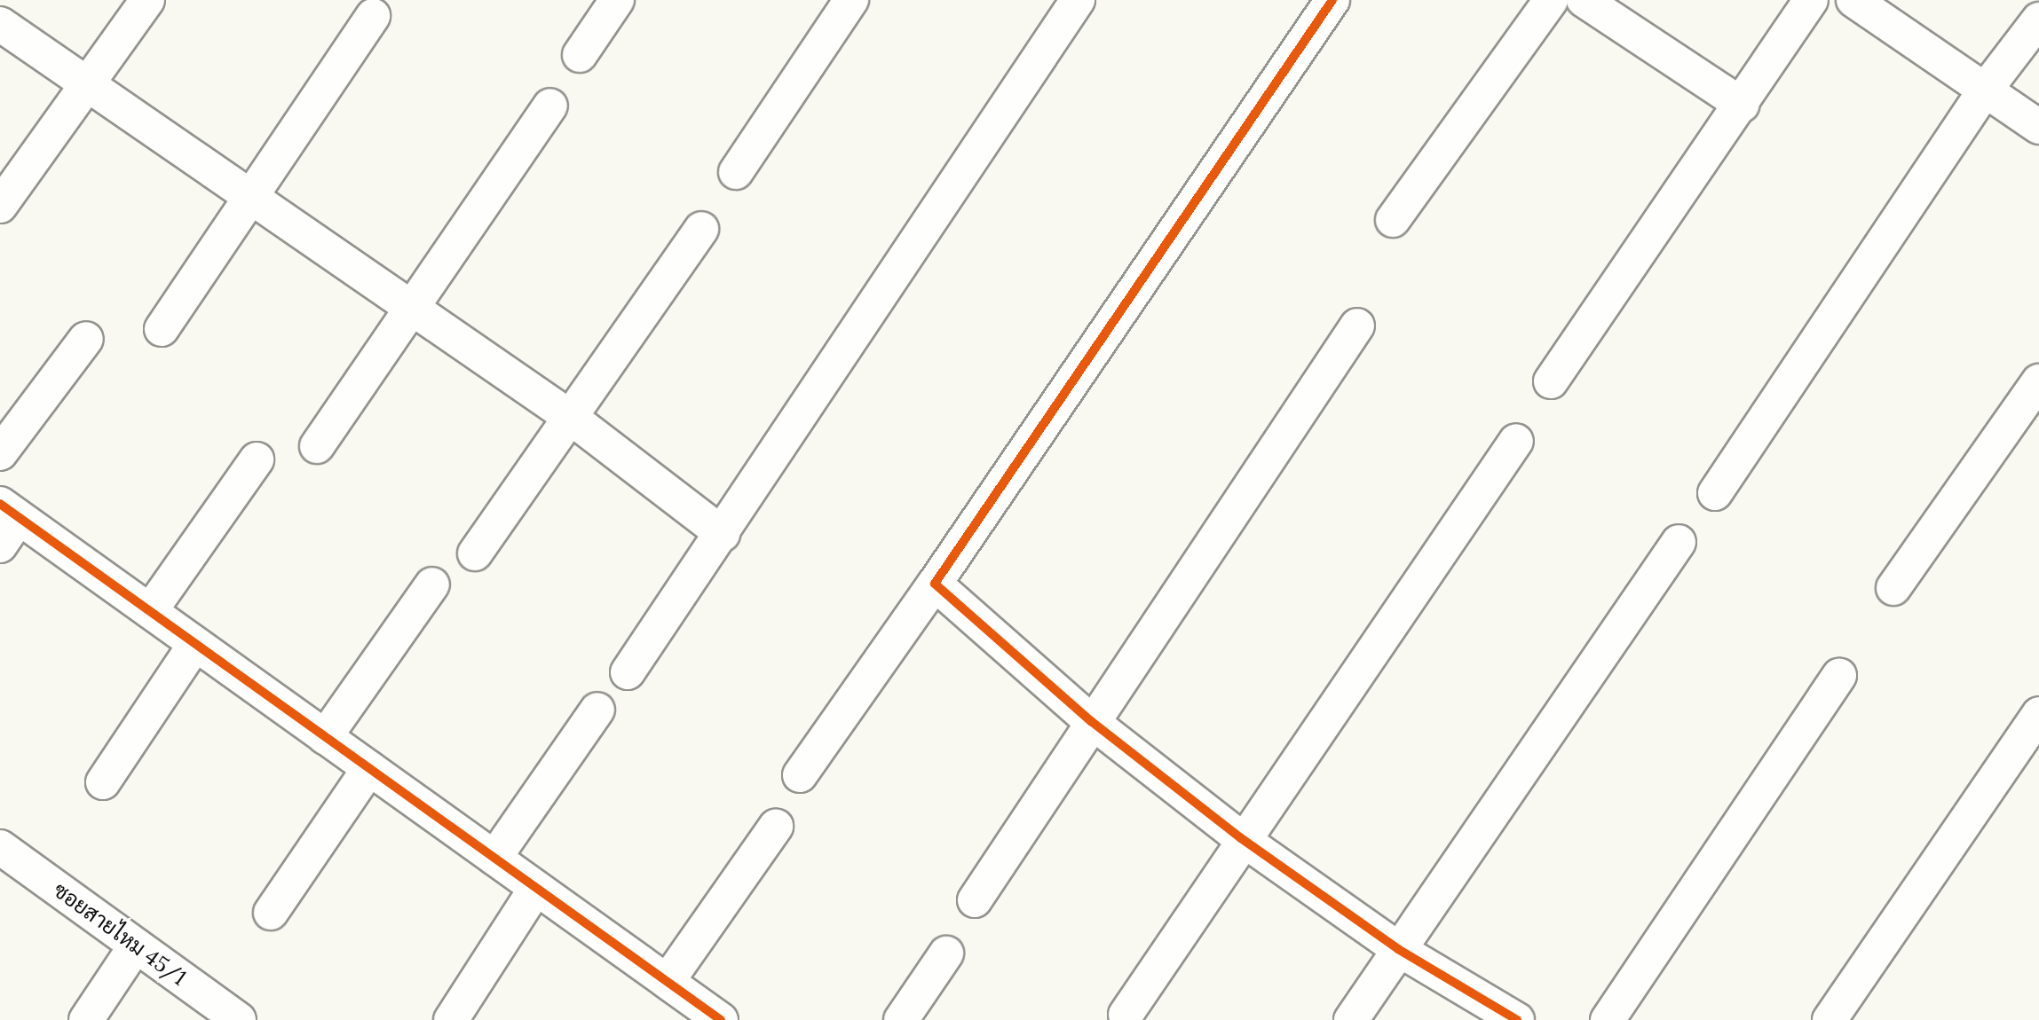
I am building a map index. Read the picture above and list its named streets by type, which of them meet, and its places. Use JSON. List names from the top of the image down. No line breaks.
{"streets":{"street":["ซอยสายไหม 45/1"]}}
